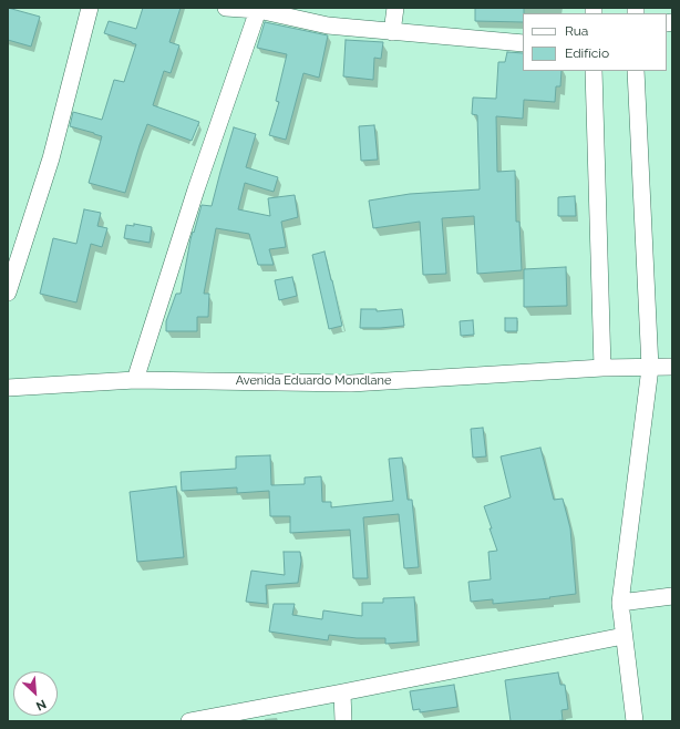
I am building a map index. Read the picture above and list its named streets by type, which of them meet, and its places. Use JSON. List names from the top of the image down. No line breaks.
{"streets":{"street":["Avenida Eduardo Mondlane"]},"legend":["Rua","Edifício"],"north":"bottom right"}
